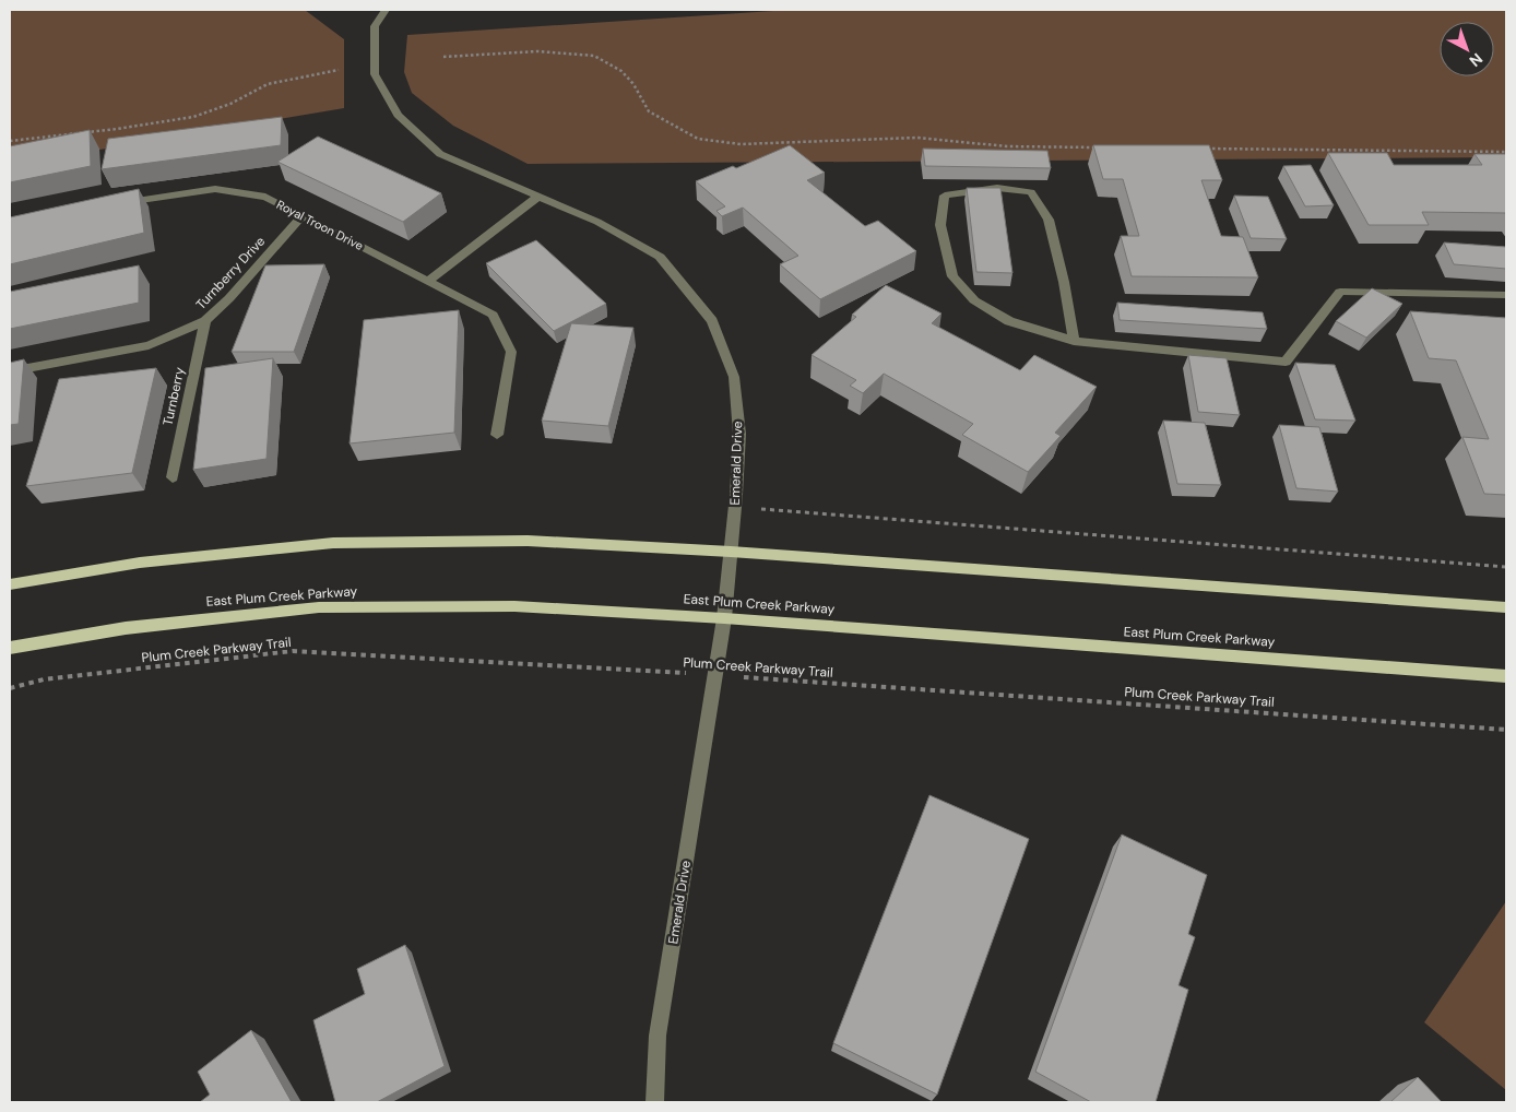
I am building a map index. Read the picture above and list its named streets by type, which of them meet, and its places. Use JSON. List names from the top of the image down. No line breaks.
{"streets":{"main road":["East Plum Creek Parkway"],"street":["Royal Troon Drive","Turnberry Drive","Turnberry","Emerald Drive"],"path":["Plum Creek Parkway Trail"]},"crossings":[["Royal Troon Drive","Turnberry Drive"],["Turnberry Drive","Turnberry"],["Emerald Drive","East Plum Creek Parkway"],["Emerald Drive","Plum Creek Parkway Trail"]],"north":"bottom right"}
